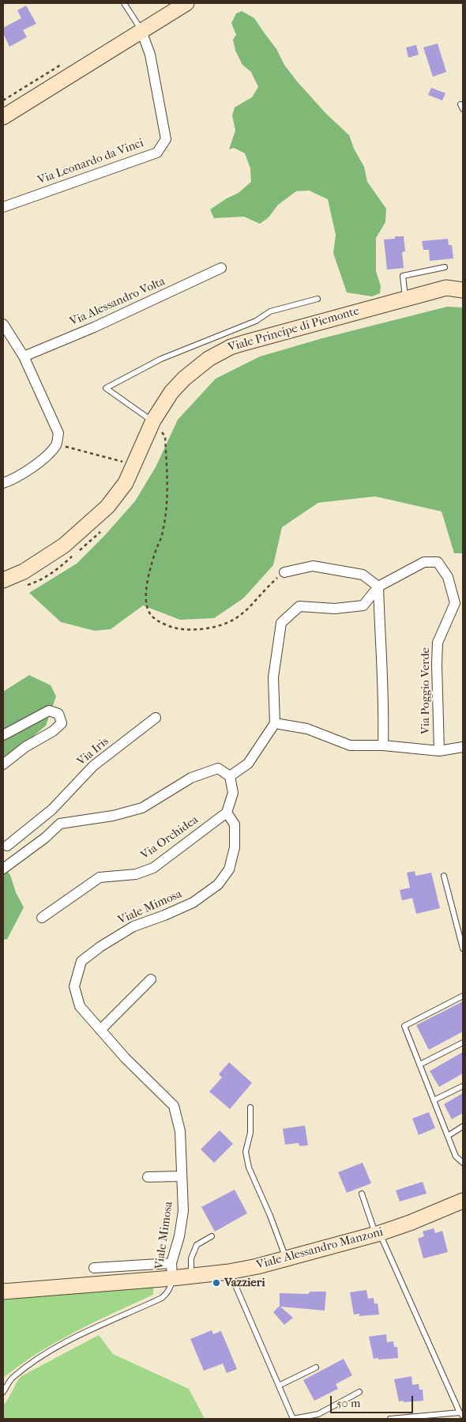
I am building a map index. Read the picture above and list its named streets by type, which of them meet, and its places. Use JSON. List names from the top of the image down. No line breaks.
{"streets":{"street":["Via Leonardo da Vinci","Via Alessandro Volta","Viale Principe di Piemonte","Via Poggio Verde","Via Iris","Via Orchidea","Viale Mimosa","Viale Alessandro Manzoni"]},"crossings":[["Via Orchidea","Viale Mimosa"],["Viale Mimosa","Viale Alessandro Manzoni"]],"places":["Vazzieri"],"scale_bar":"50 m"}
